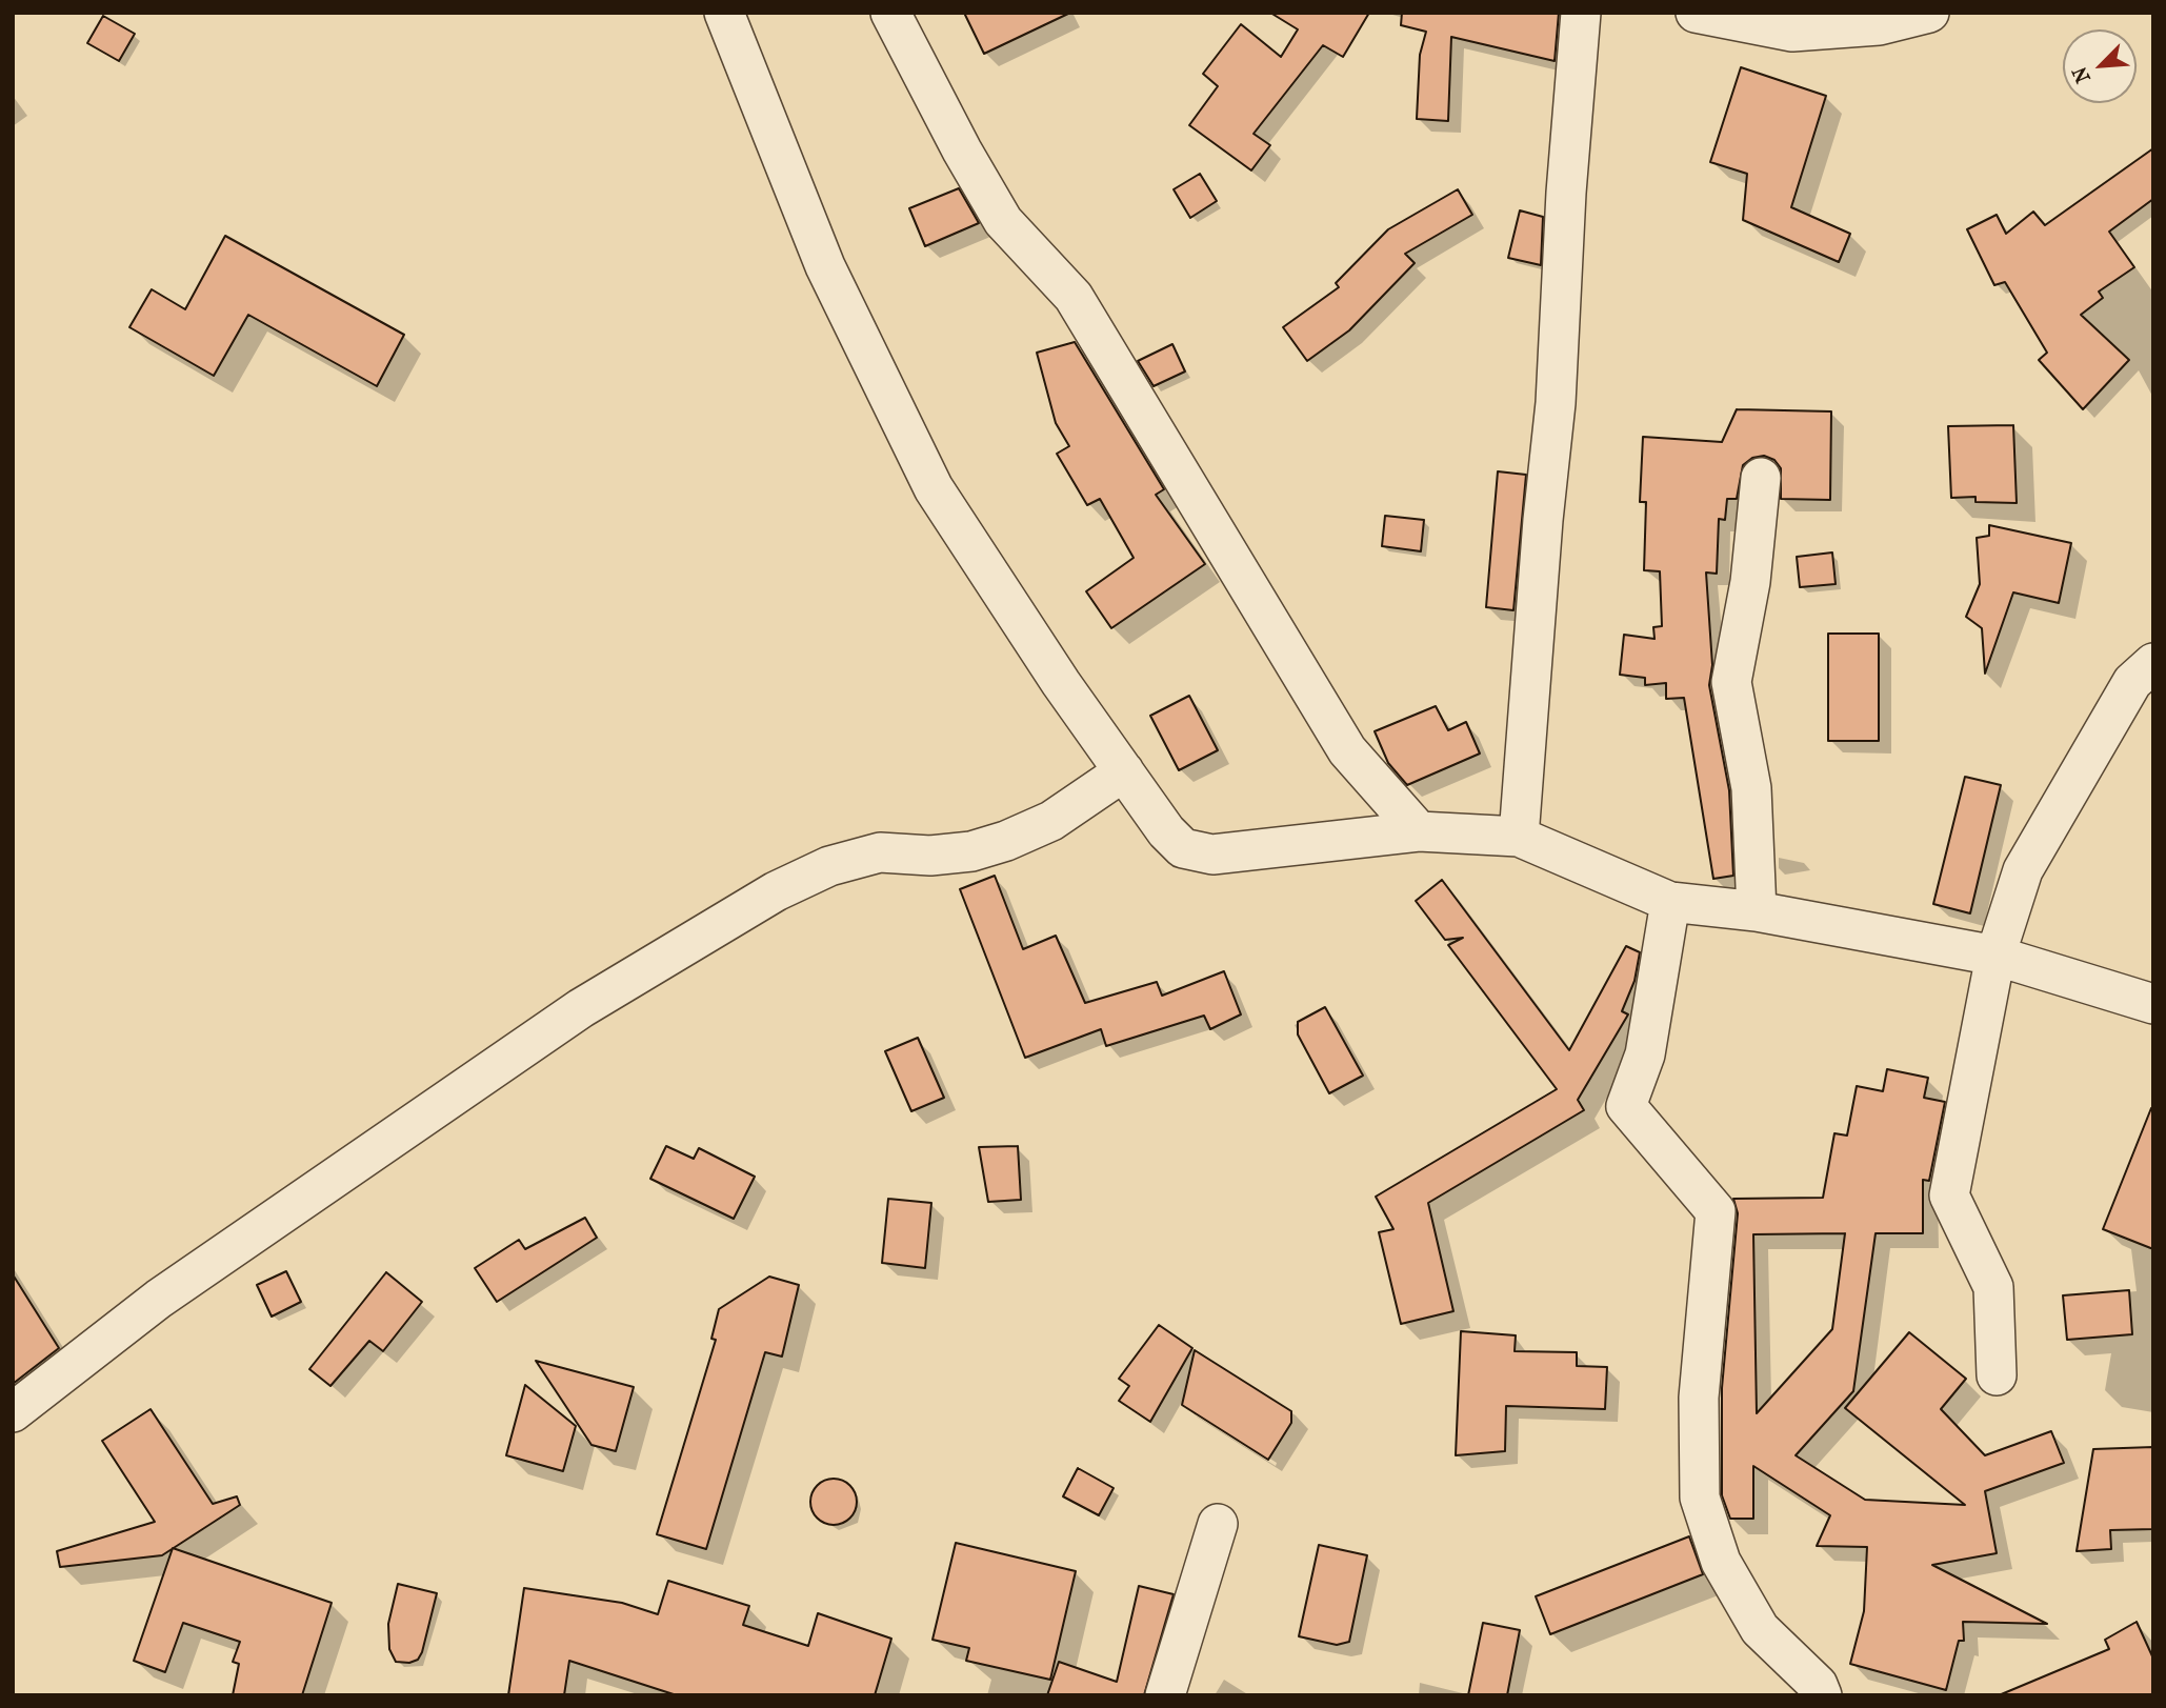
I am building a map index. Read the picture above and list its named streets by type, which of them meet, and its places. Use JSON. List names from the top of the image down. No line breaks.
{"north":"bottom left"}
